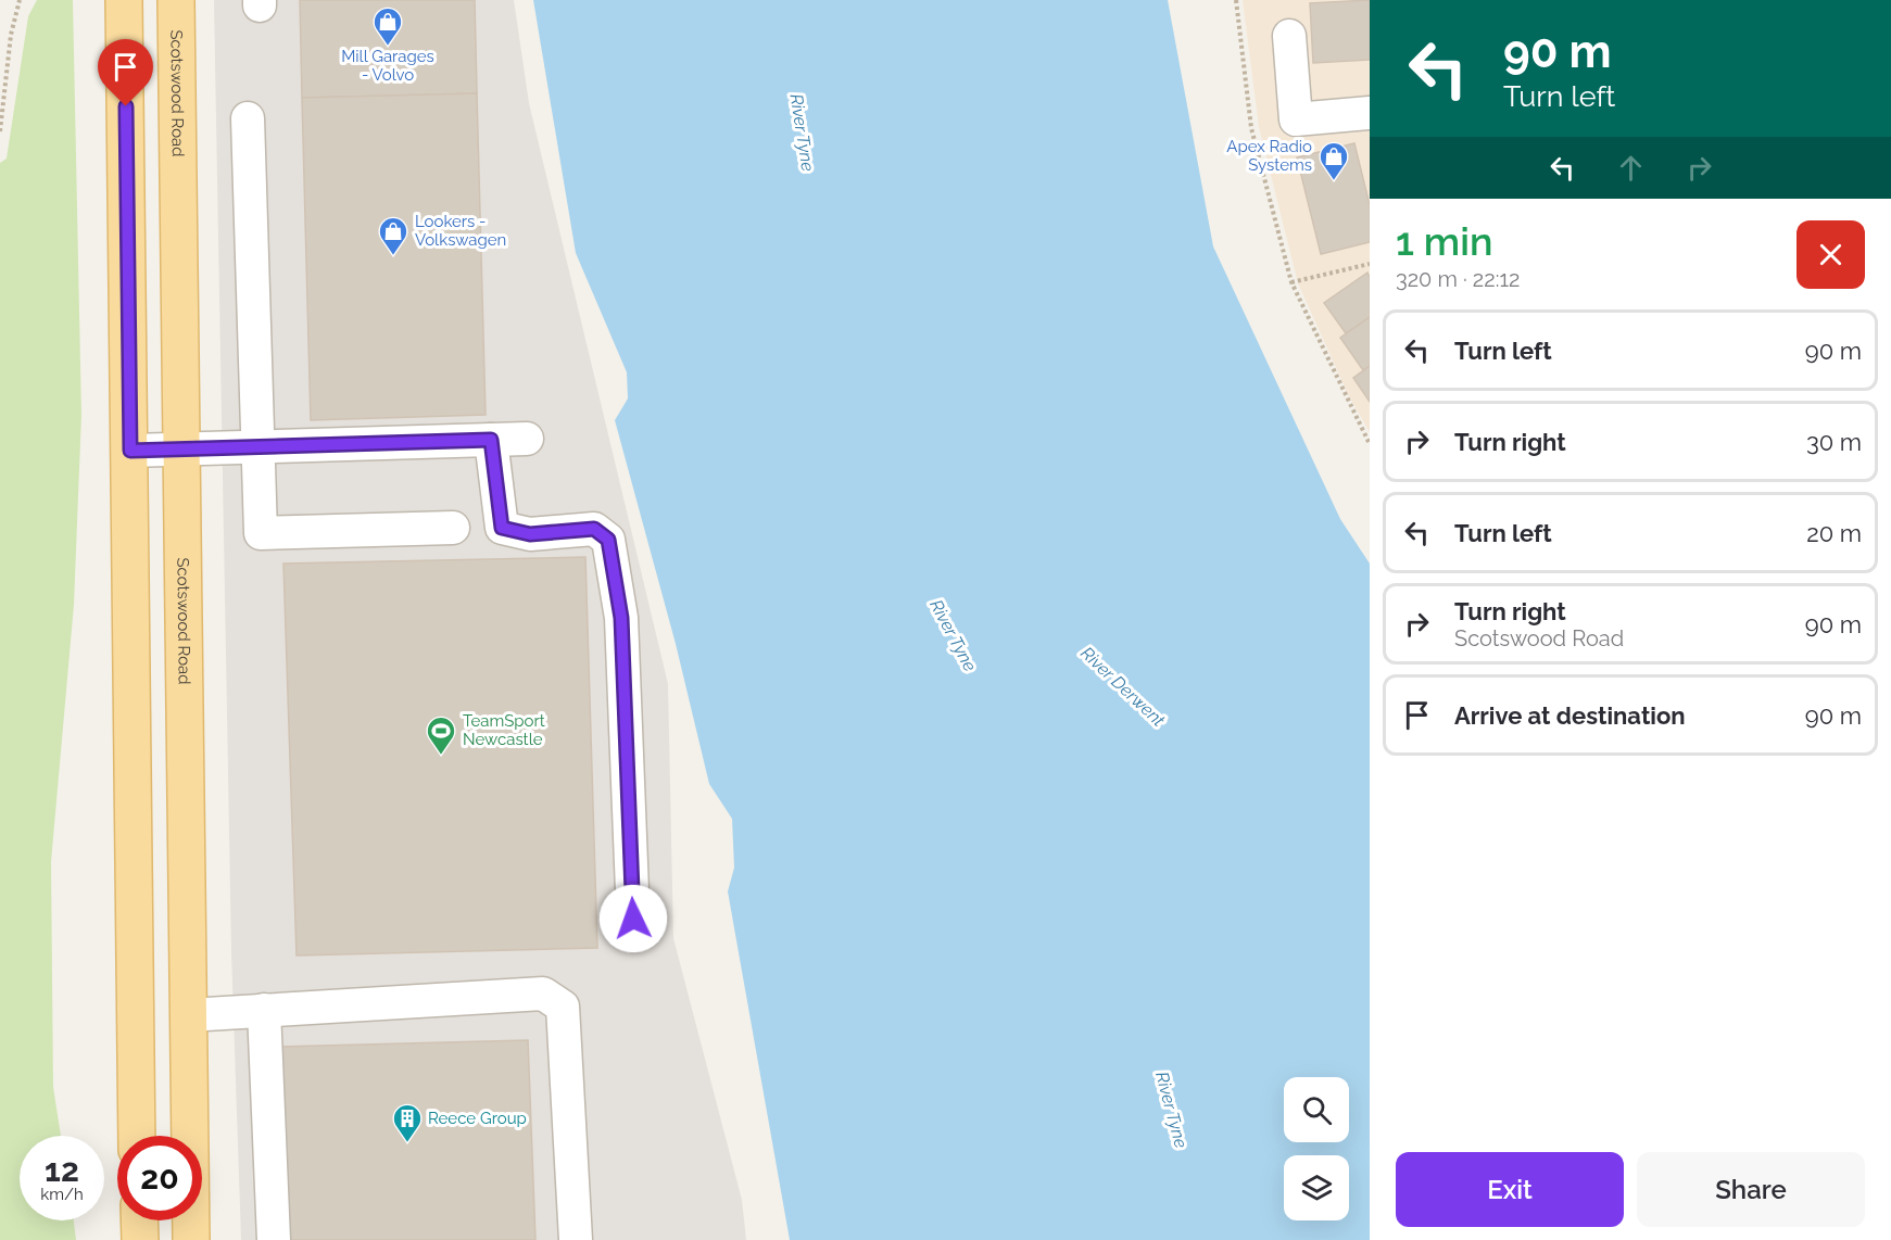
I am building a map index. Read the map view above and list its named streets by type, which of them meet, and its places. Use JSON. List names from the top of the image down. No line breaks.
{"streets":{"main road":["Scotswood Road"]},"water":["River Tyne","River Derwent"],"places":{"shop":["Mill Garages - Volvo","Apex Radio Systems","Lookers - Volkswagen"],"sports":["TeamSport Newcastle"],"building":["Reece Group"]},"page":{"turn":["90 m","Turn left"],"heading":["1 min","320 m · 22:12"],"list":[{"name":"Turn left","value":"90 m"},{"name":"Turn right","value":"30 m"},{"name":"Turn left","value":"20 m"},{"name":"Turn right","note":"Scotswood Road","value":"90 m"},{"name":"Arrive at destination","value":"90 m"}],"speed":"12 km/h","limit":"20","buttons":["Exit","Share"]}}
